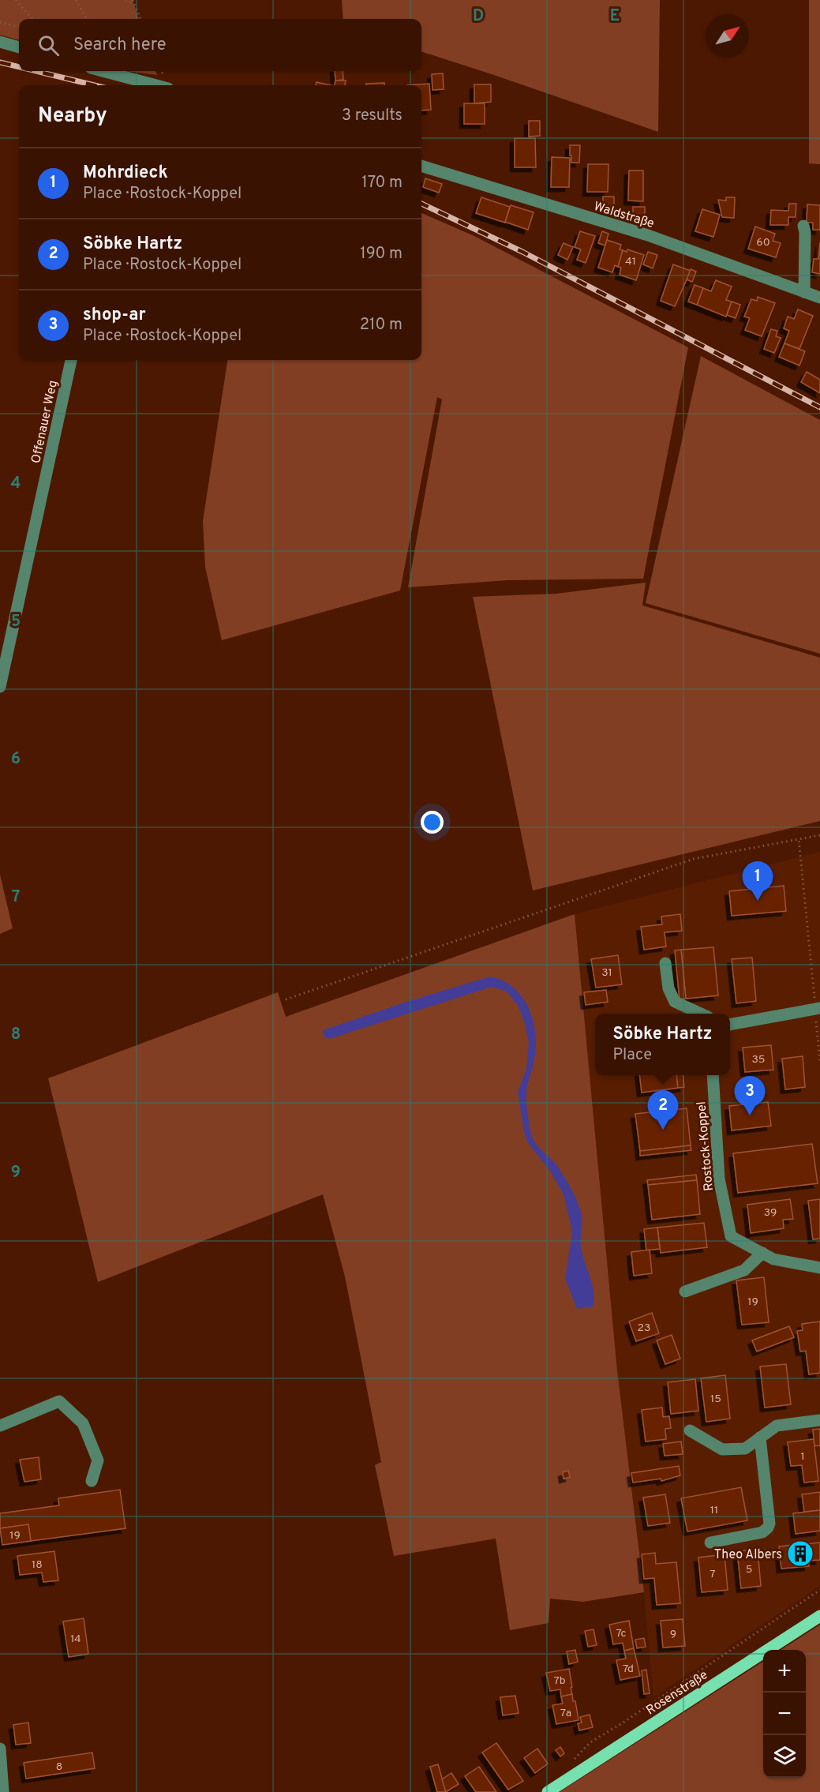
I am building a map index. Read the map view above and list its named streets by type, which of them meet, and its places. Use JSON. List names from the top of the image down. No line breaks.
{"streets":{"main road":["Rosenstraße"],"street":["Waldstraße","Offenauer Weg","Rostock-Koppel"]},"places":{"building":["Theo Albers"]},"house_numbers":["60","41","31","35","39","19","23","15","1","11","19","18","5","7","7c","9","14","7d","7b","7a","8"],"north":"top right","page":{"search":"Search here","heading":["Nearby","3 results"],"list":[{"mark":"1","name":"Mohrdieck","note":"Place · Rostock-Koppel","value":"170 m"},{"mark":"2","name":"Söbke Hartz","note":"Place · Rostock-Koppel","value":"190 m"},{"mark":"3","name":"shop-ar","note":"Place · Rostock-Koppel","value":"210 m"}],"pins":["1","3","2"],"popup":["Söbke Hartz","Place"],"map_buttons":["+","−"]},"grid":{"columns":["D","E"],"rows":["4","5","6","7","8","9"]}}
